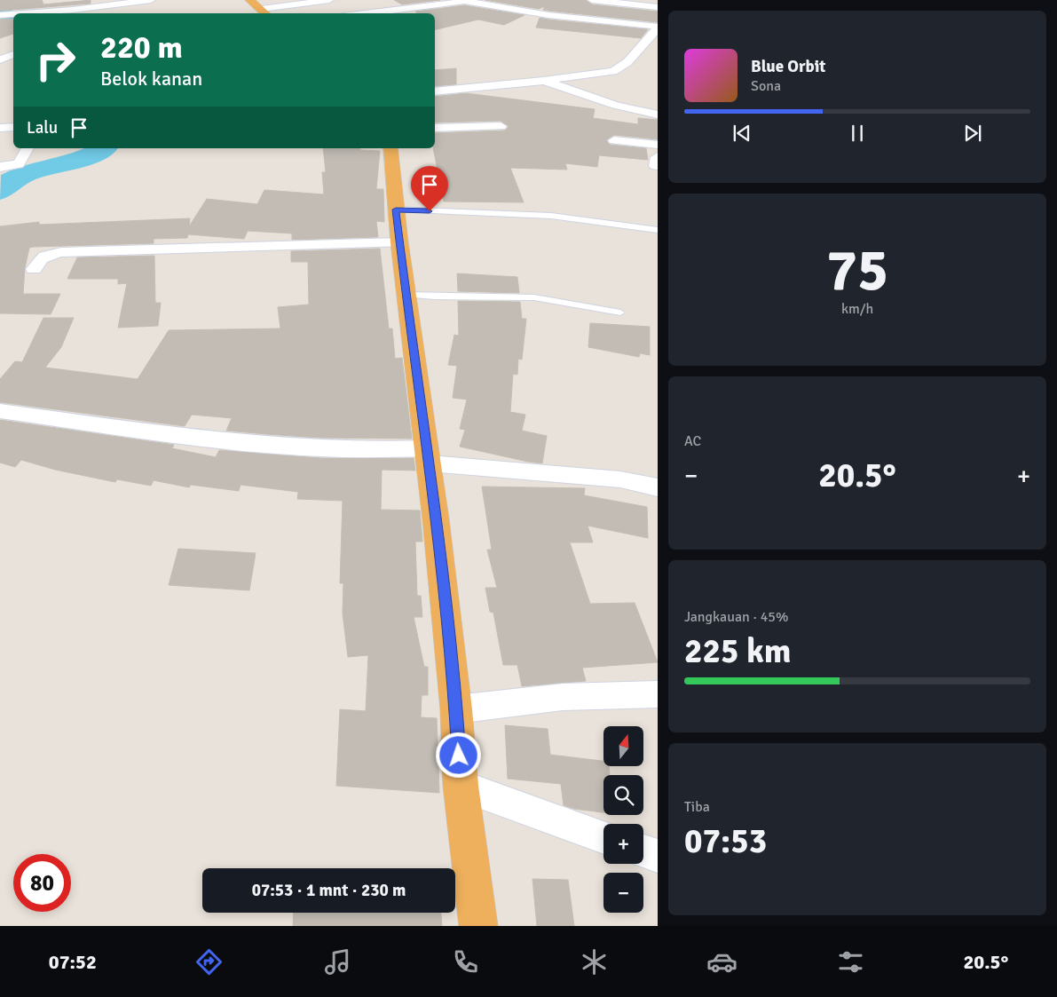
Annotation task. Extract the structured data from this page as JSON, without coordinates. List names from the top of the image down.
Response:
{
  "north": "top",
  "page": {
    "turn": ["220 m", "Belok kanan"],
    "song": ["Blue Orbit", "Sona"],
    "then": "Lalu",
    "tile": [
      ["75", "km/h"],
      "AC",
      ["Jangkauan · 45%", "225 km"],
      ["Tiba", "07:53"]
    ],
    "heat": ["−", "20.5°", "+"],
    "map_buttons": ["+", "−"],
    "limit": "80",
    "trip": "07:53 · 1 mnt · 230 m",
    "tabs": ["07:52", "20.5°"]
  }
}
